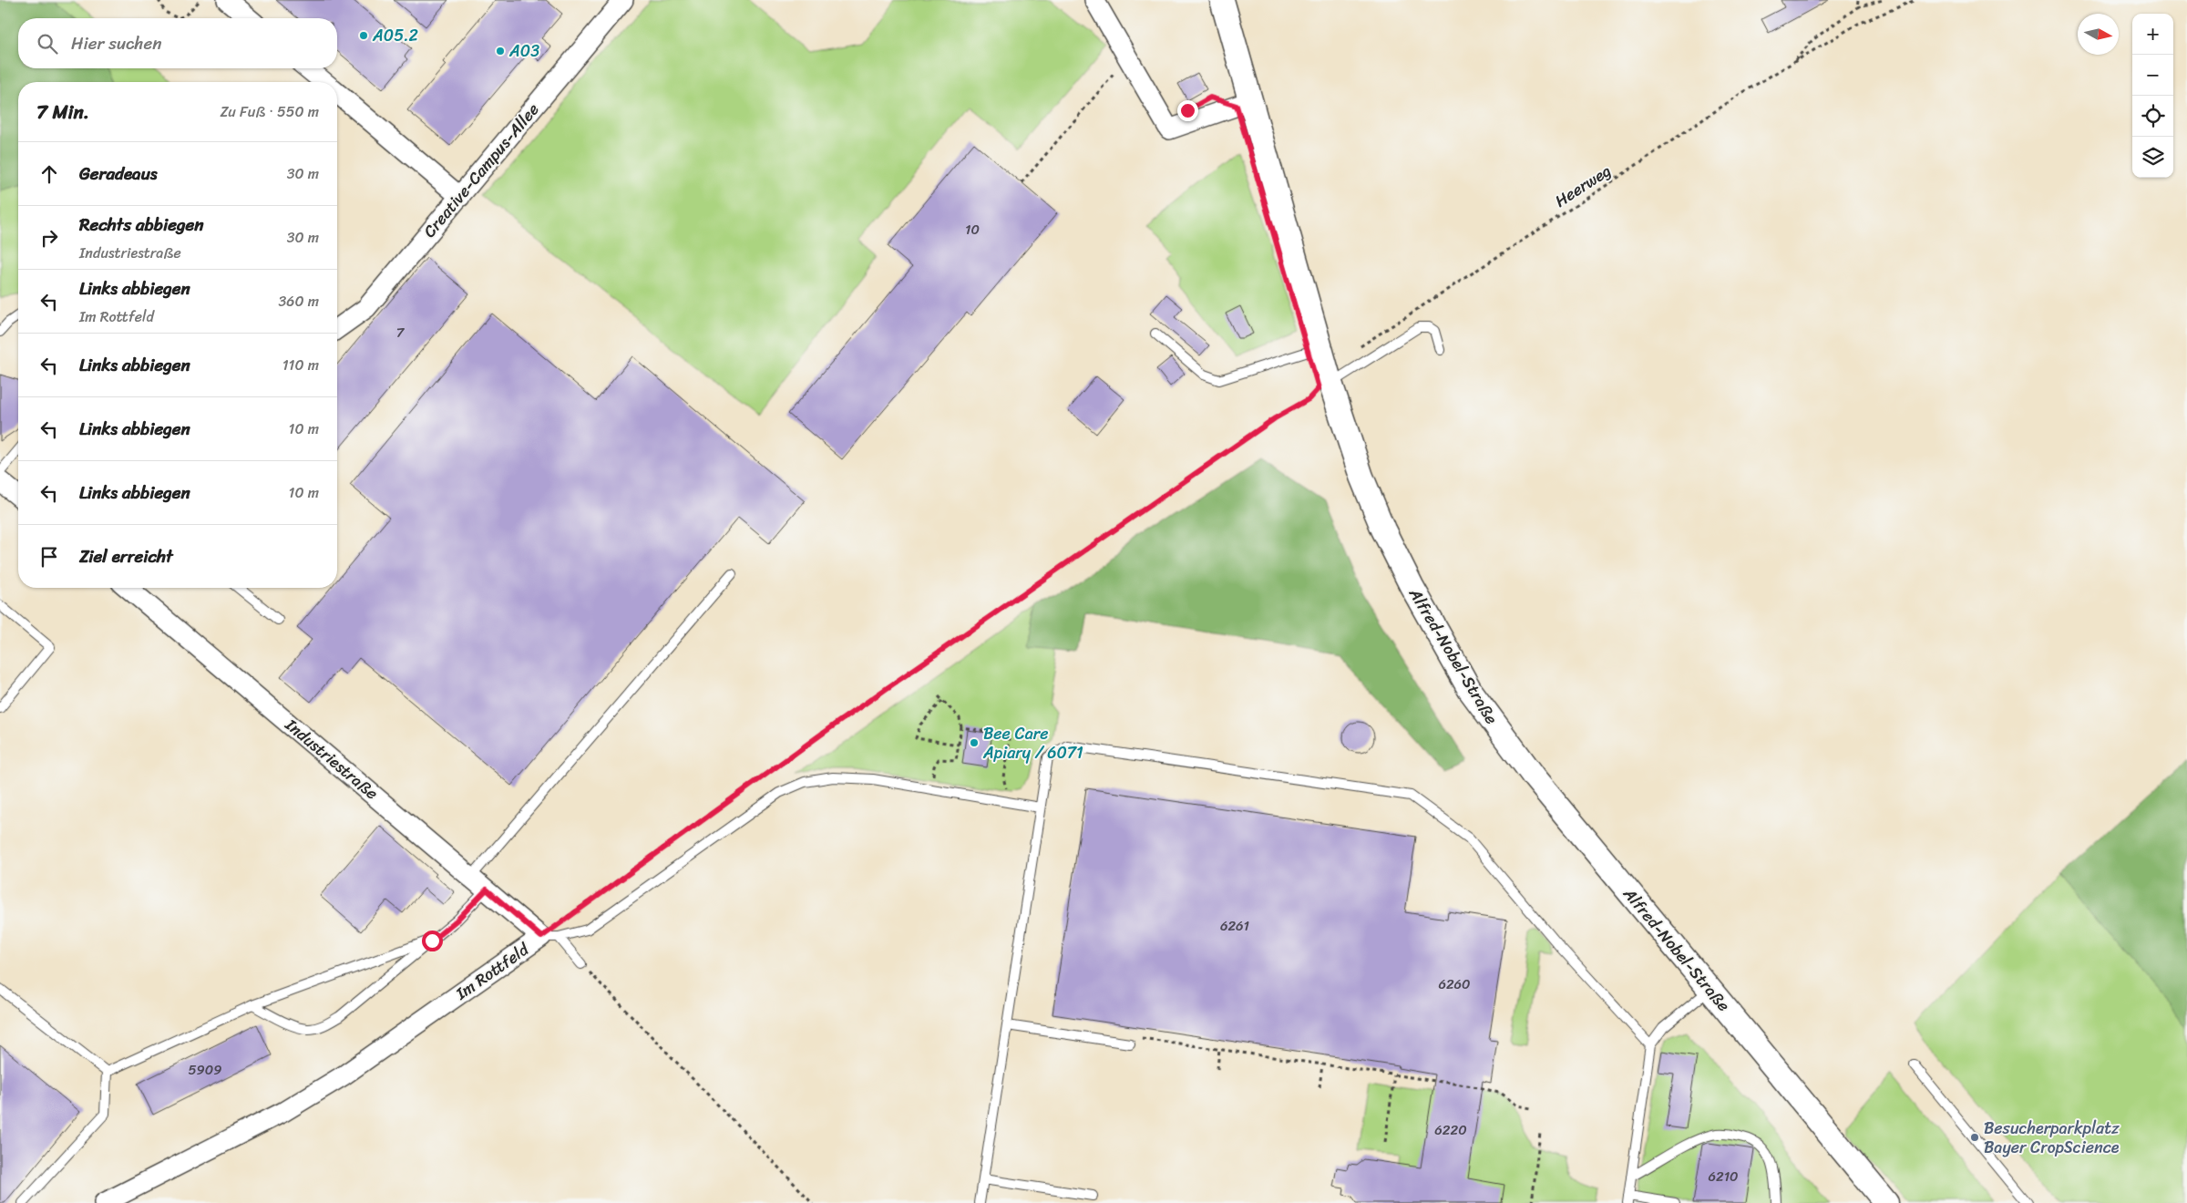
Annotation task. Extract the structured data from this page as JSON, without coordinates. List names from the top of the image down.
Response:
{
  "streets": {
    "street": [
      "Creative-Campus-Allee",
      "Alfred-Nobel-Straße",
      "Industriestraße",
      "Im Rottfeld"
    ],
    "path": ["Heerweg"]
  },
  "crossings": [
    ["Alfred-Nobel-Straße", "Im Rottfeld"],
    ["Industriestraße", "Im Rottfeld"]
  ],
  "places": [
    "A05.2",
    "A03",
    "Bee Care Apiary / 6071",
    "Besucherparkplatz Bayer CropScience"
  ],
  "house_numbers": [
    "10",
    "7",
    "6261",
    "6260",
    "5909",
    "6220",
    "6210"
  ],
  "north": "right",
  "page": {
    "map_buttons": ["+", "−"],
    "search": "Hier suchen",
    "heading": ["7 Min.", "Zu Fuß · 550 m"],
    "list": [
      ["Geradeaus", "30 m"],
      ["Rechts abbiegen", "Industriestraße", "30 m"],
      ["Links abbiegen", "Im Rottfeld", "360 m"],
      ["Links abbiegen", "110 m"],
      ["Links abbiegen", "10 m"],
      ["Links abbiegen", "10 m"],
      "Ziel erreicht"
    ]
  }
}
